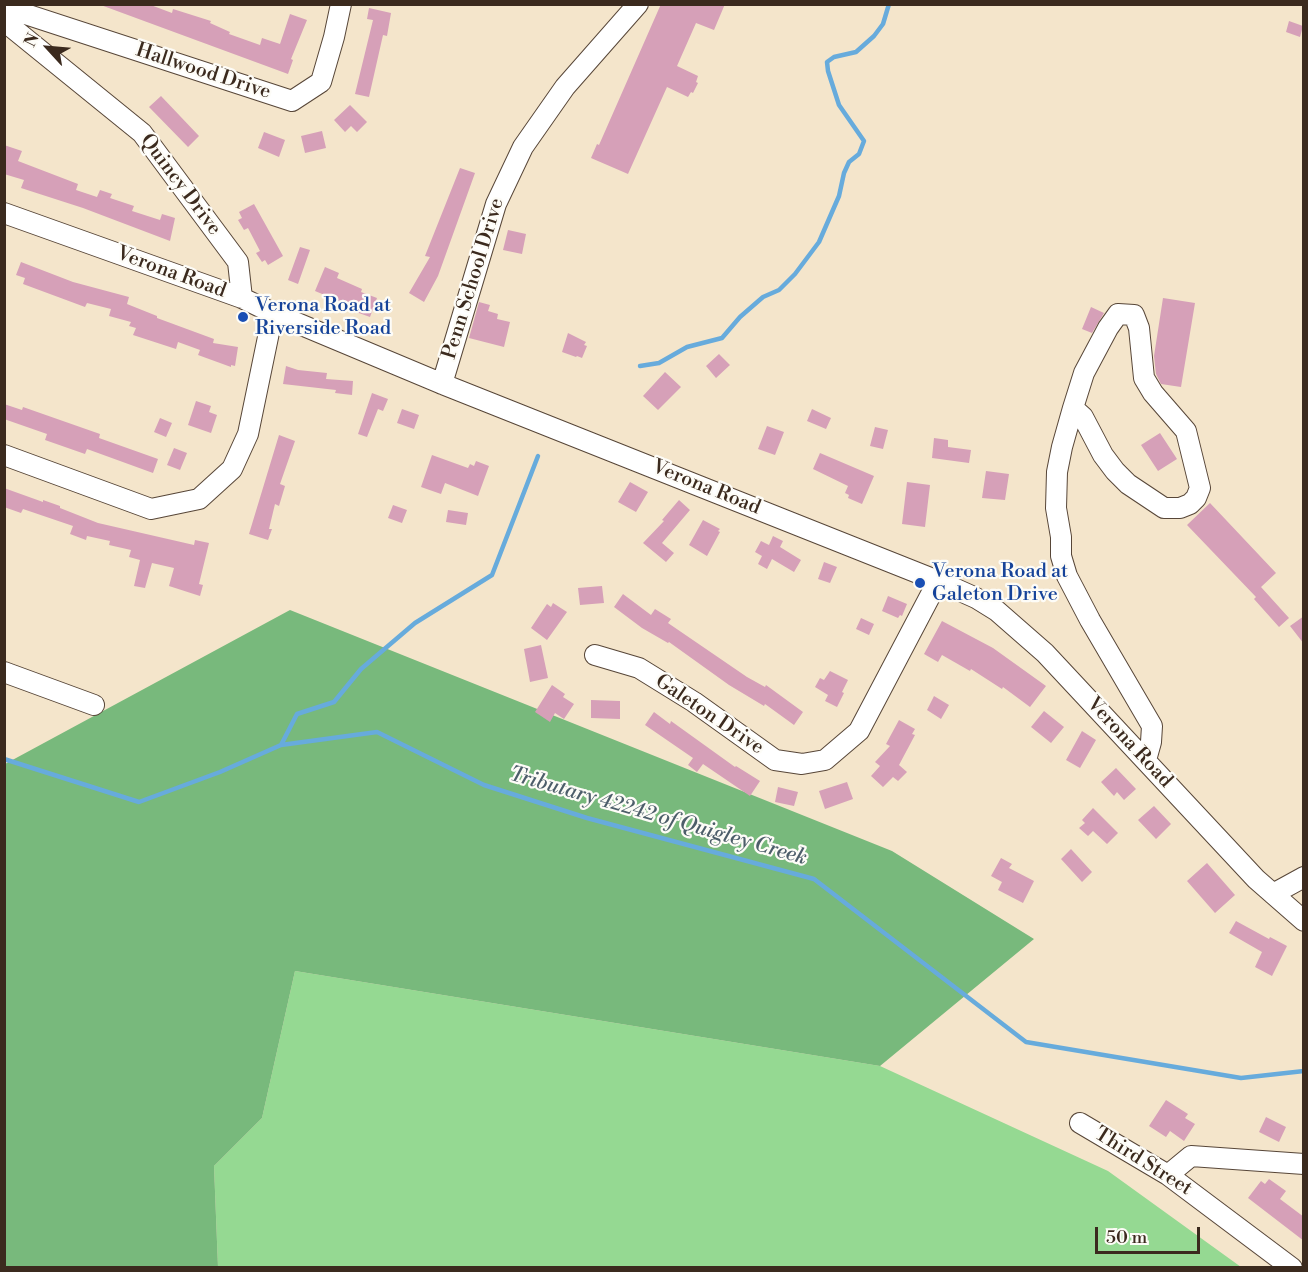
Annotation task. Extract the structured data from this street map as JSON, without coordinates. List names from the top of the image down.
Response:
{
  "streets": {
    "street": [
      "Hallwood Drive",
      "Quincy Drive",
      "Verona Road",
      "Penn School Drive",
      "Galeton Drive",
      "Third Street"
    ]
  },
  "crossings": [
    ["Quincy Drive", "Verona Road"],
    ["Verona Road", "Penn School Drive"],
    ["Verona Road", "Galeton Drive"]
  ],
  "water": ["Tributary 42242 of Quigley Creek"],
  "places": ["Verona Road at Riverside Road", "Verona Road at Galeton Drive"],
  "scale_bar": "50 m",
  "north": "top left"
}
